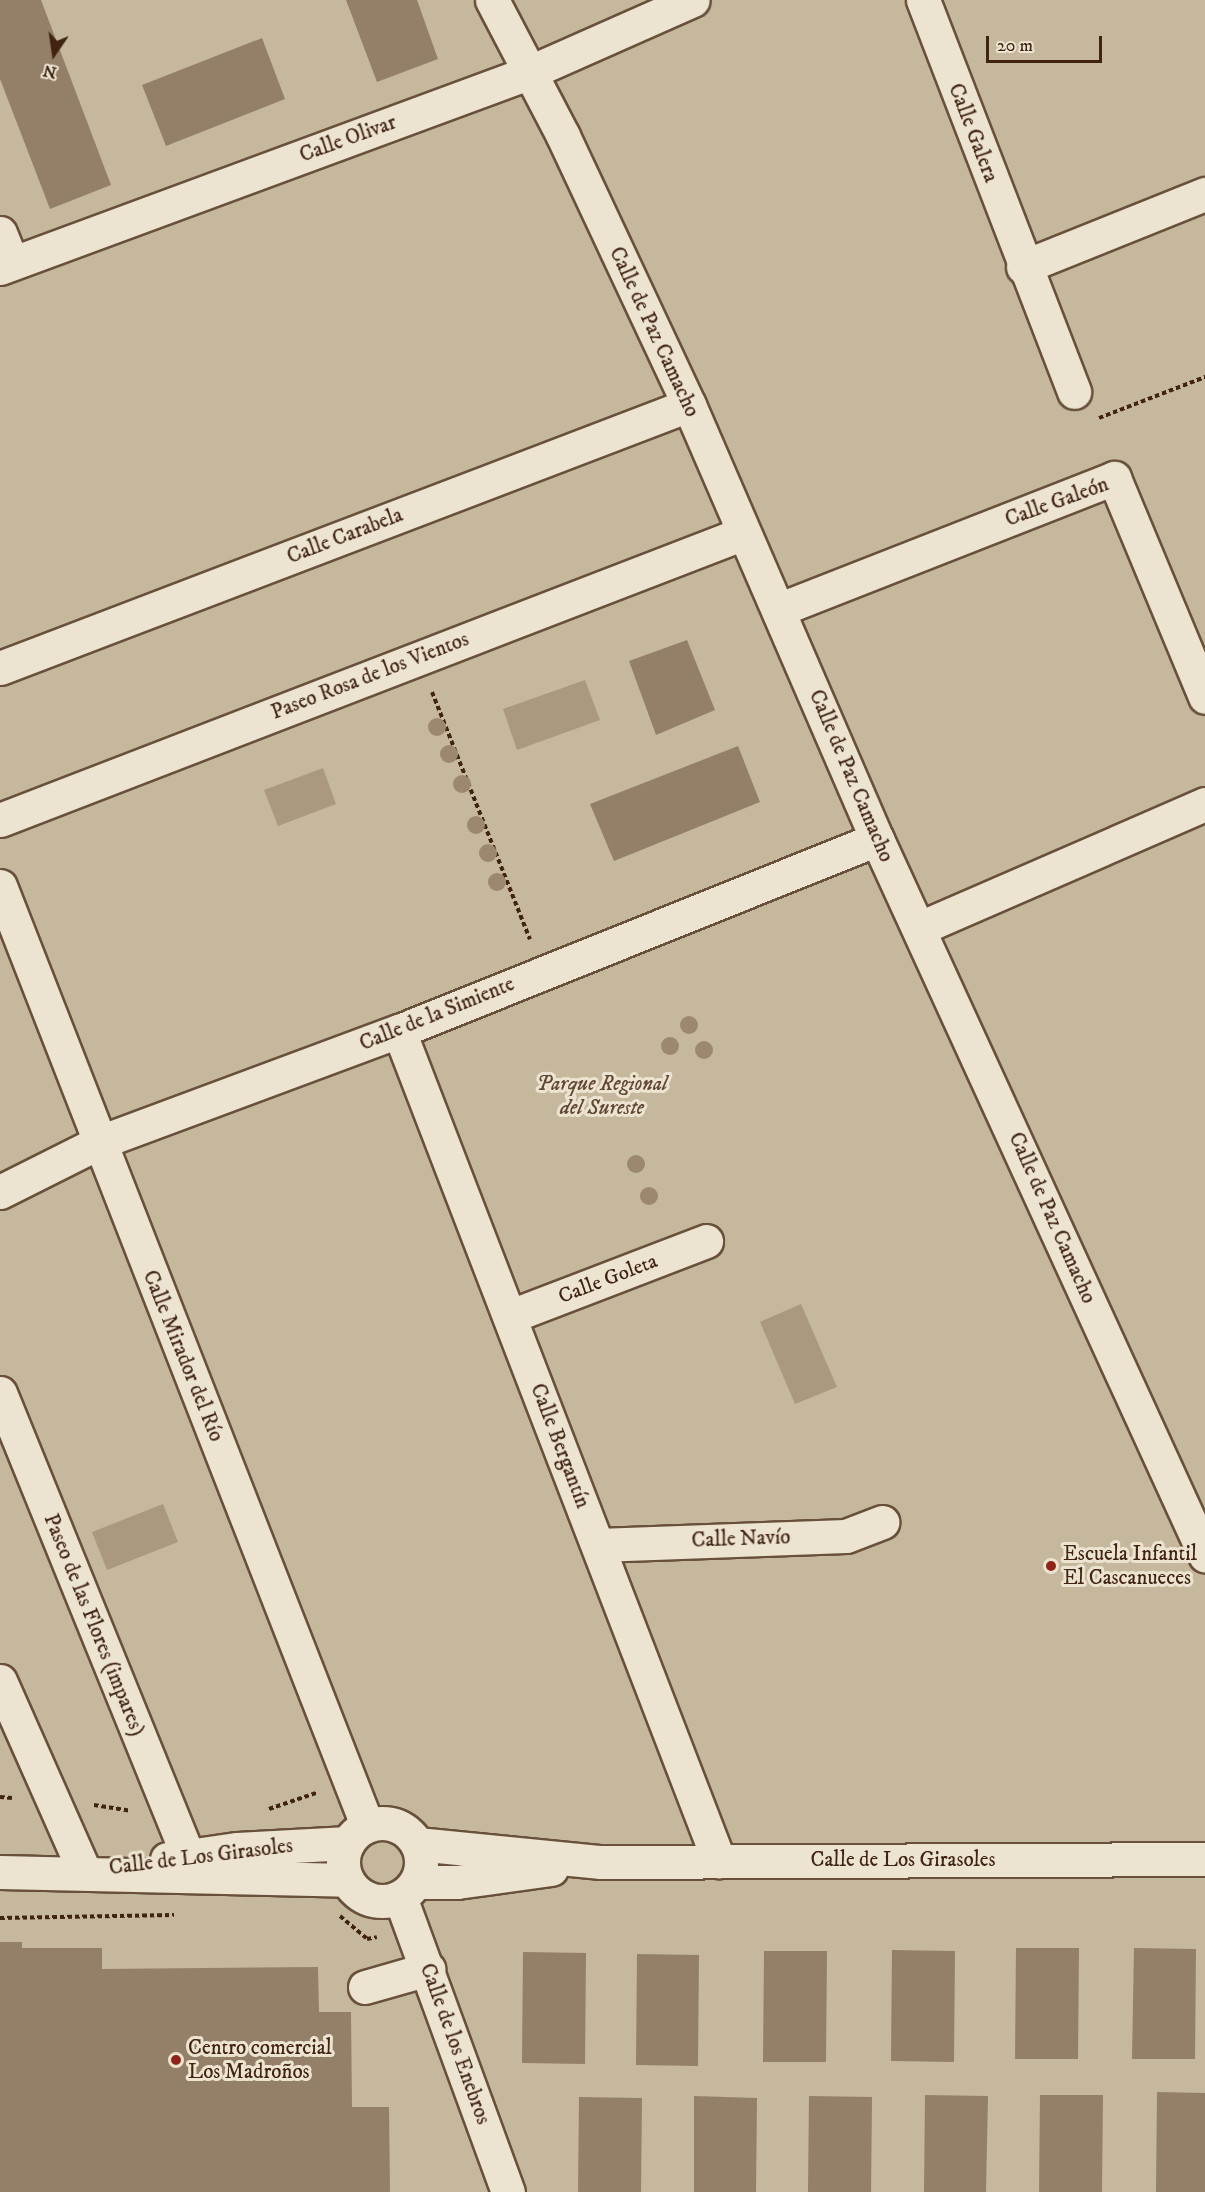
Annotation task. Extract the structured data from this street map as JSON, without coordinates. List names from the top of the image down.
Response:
{
  "streets": {
    "street": [
      "Calle Galera",
      "Calle Olivar",
      "Calle de Paz Camacho",
      "Calle Galeón",
      "Calle Carabela",
      "Paseo Rosa de los Vientos",
      "Calle de la Simiente",
      "Calle Goleta",
      "Calle Mirador del Río",
      "Calle Bergantín",
      "Calle Navío",
      "Paseo de las Flores (impares)",
      "Calle de Los Girasoles",
      "Calle de los Enebros"
    ]
  },
  "crossings": [
    ["Calle Olivar", "Calle de Paz Camacho"],
    ["Calle de Paz Camacho", "Calle Galeón"],
    ["Calle de Paz Camacho", "Calle Carabela"],
    ["Calle de Paz Camacho", "Paseo Rosa de los Vientos"],
    ["Calle de Paz Camacho", "Calle de la Simiente"],
    ["Calle de la Simiente", "Calle Mirador del Río"],
    ["Calle de la Simiente", "Calle Bergantín"],
    ["Calle Goleta", "Calle Bergantín"],
    ["Calle Mirador del Río", "Calle de Los Girasoles"],
    ["Calle Mirador del Río", "Calle de los Enebros"],
    ["Calle Bergantín", "Calle Navío"],
    ["Calle Bergantín", "Calle de Los Girasoles"],
    ["Paseo de las Flores (impares)", "Calle de Los Girasoles"],
    ["Calle de Los Girasoles", "Calle de los Enebros"]
  ],
  "parks": ["Parque Regional del Sureste"],
  "places": ["Escuela Infantil El Cascanueces", "Centro comercial Los Madroños"],
  "scale_bar": "20 m",
  "north": "bottom"
}
